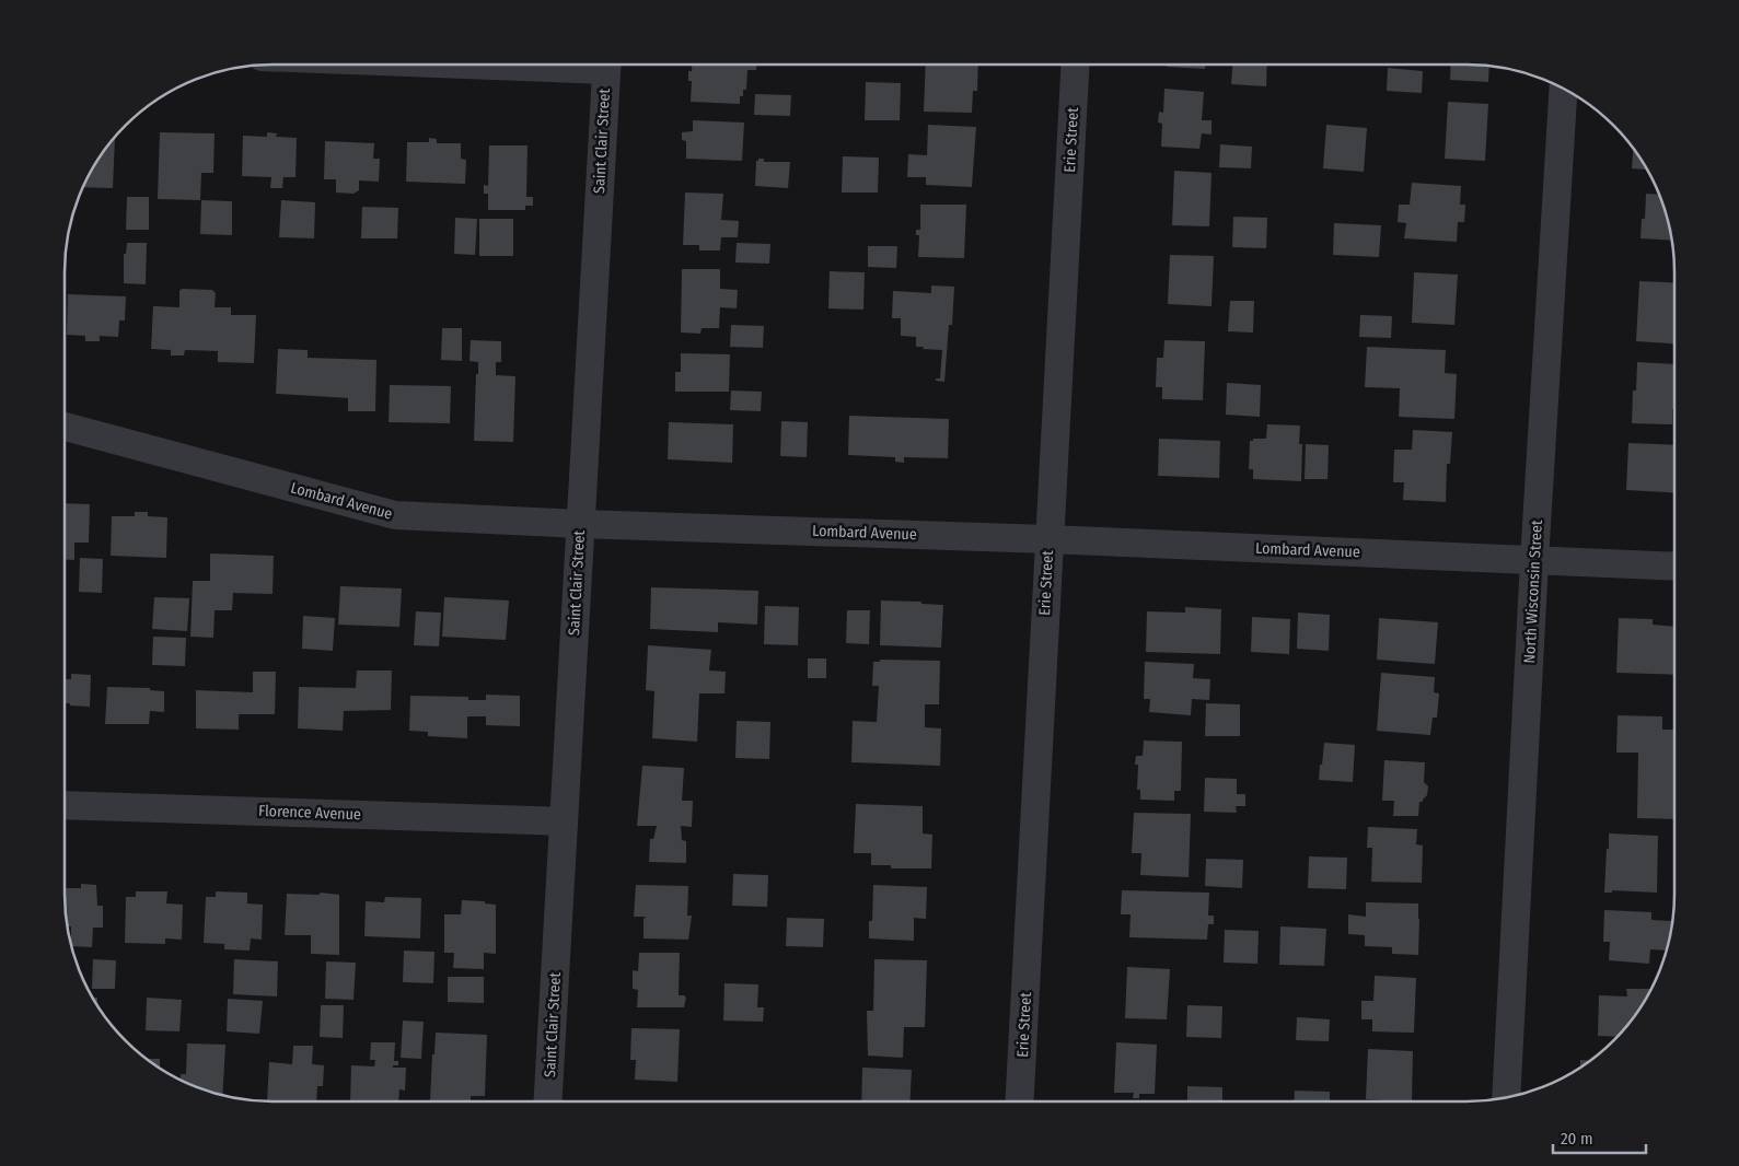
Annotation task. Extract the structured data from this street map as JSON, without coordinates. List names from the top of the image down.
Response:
{
  "streets": {
    "street": [
      "Erie Street",
      "Saint Clair Street",
      "Lombard Avenue",
      "North Wisconsin Street",
      "Florence Avenue"
    ]
  },
  "crossings": [
    ["Erie Street", "Lombard Avenue"],
    ["Saint Clair Street", "Lombard Avenue"],
    ["Saint Clair Street", "Florence Avenue"],
    ["Lombard Avenue", "North Wisconsin Street"]
  ],
  "scale_bar": "20 m"
}
